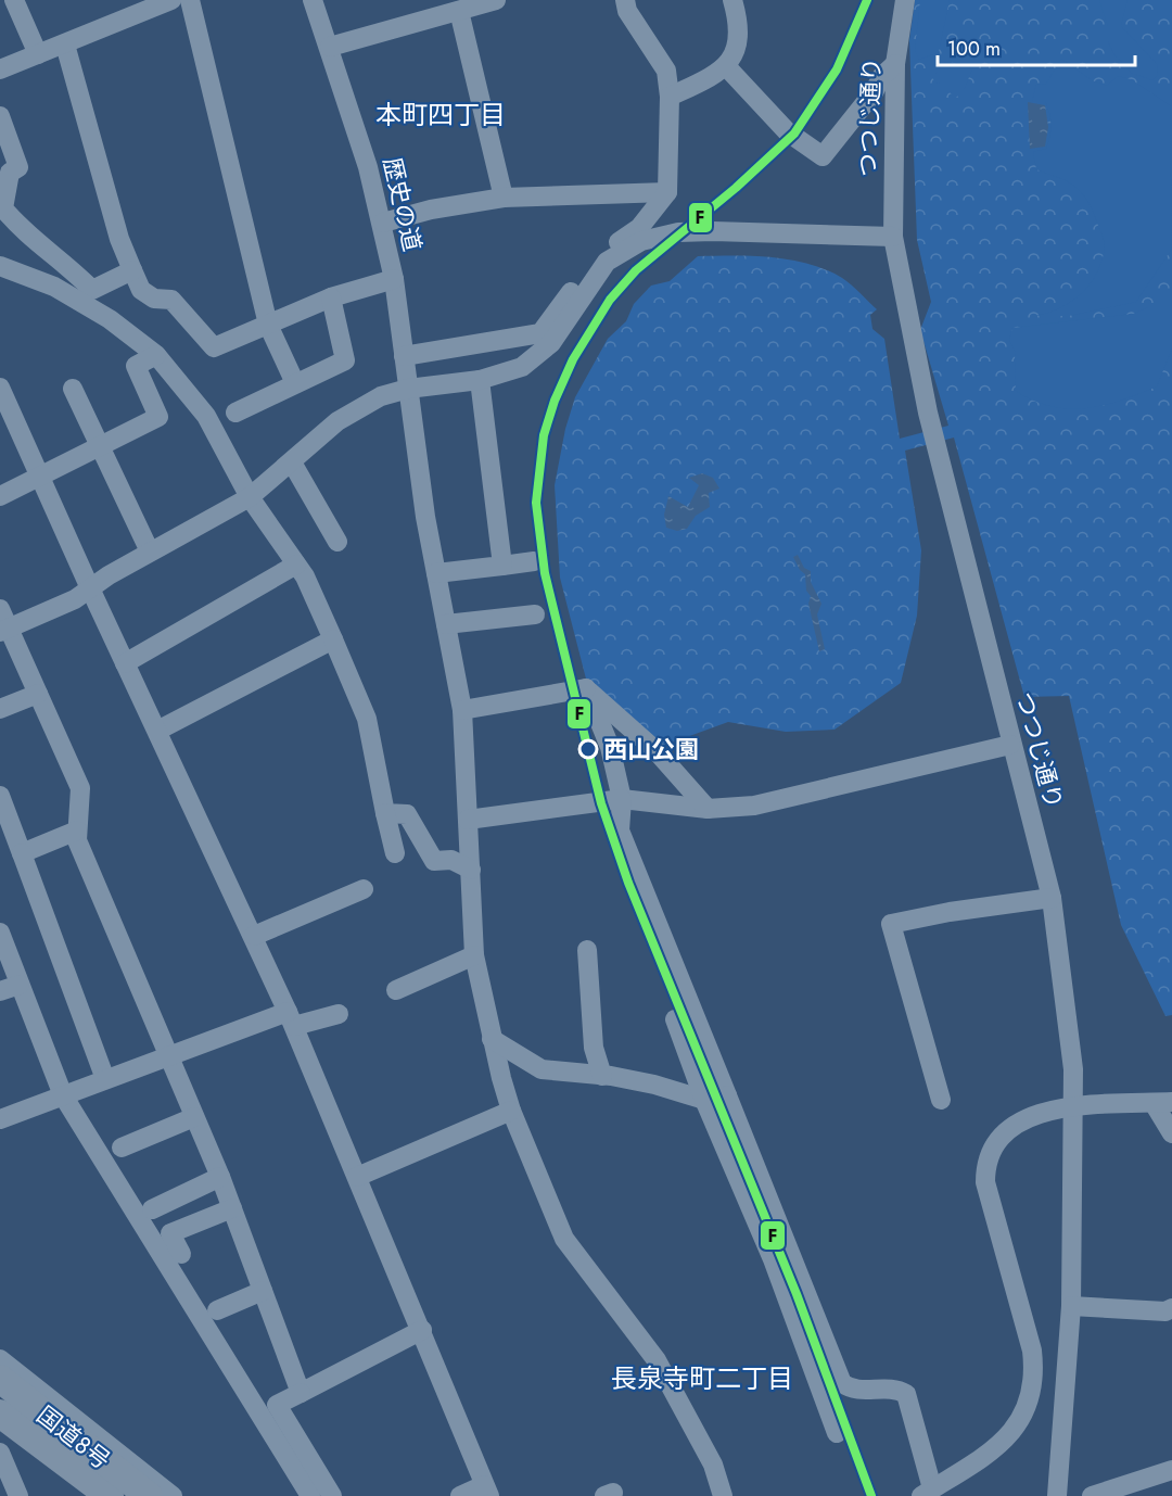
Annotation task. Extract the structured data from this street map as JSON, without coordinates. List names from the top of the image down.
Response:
{
  "streets": {
    "highway": ["国道8号"],
    "street": ["つつじ通り", "歴史の道"]
  },
  "districts": ["本町四丁目", "長泉寺町二丁目"],
  "places": ["西山公園"],
  "lines": ["transit line F"],
  "scale_bar": "100 m"
}
